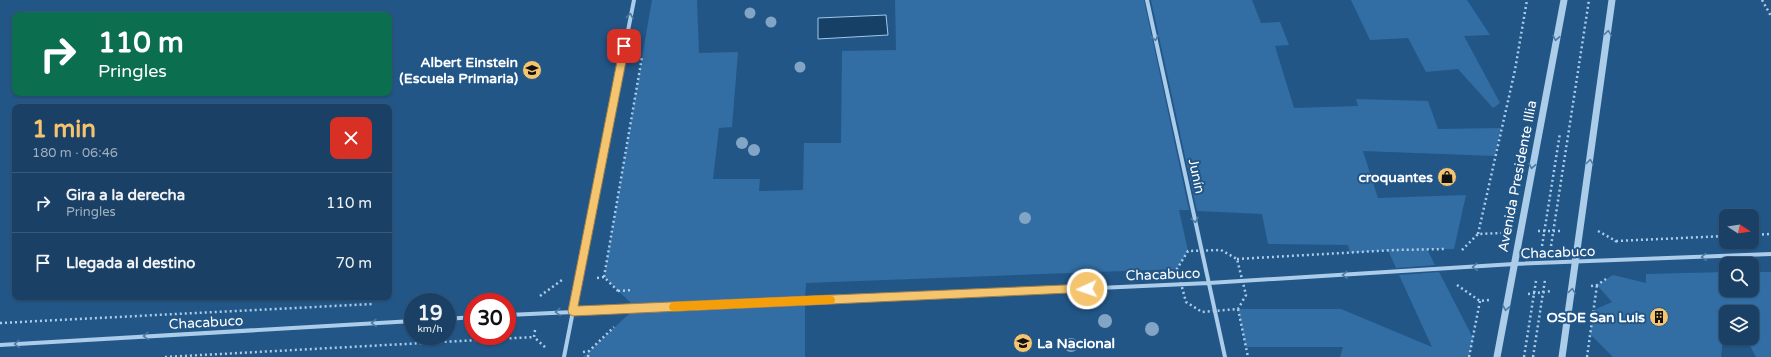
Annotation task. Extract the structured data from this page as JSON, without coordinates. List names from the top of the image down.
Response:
{
  "streets": {
    "street": ["Junín", "Avenida Presidente Illia", "Chacabuco"]
  },
  "crossings": [
    ["Junín", "Chacabuco"],
    ["Avenida Presidente Illia", "Chacabuco"]
  ],
  "one_way": ["Junín", "Chacabuco"],
  "places": {
    "school or university": ["Albert Einstein (Escuela Primaria)", "La Nacional"],
    "shop": ["croquantes"],
    "building": ["OSDE San Luis"]
  },
  "north": "right",
  "page": {
    "turn": ["110 m", "Pringles"],
    "heading": ["1 min", "180 m · 06:46"],
    "list": [
      {
        "name": "Gira a la derecha",
        "note": "Pringles",
        "value": "110 m"
      },
      {
        "name": "Llegada al destino",
        "value": "70 m"
      }
    ],
    "speed": "19 km/h",
    "limit": "30"
  }
}
